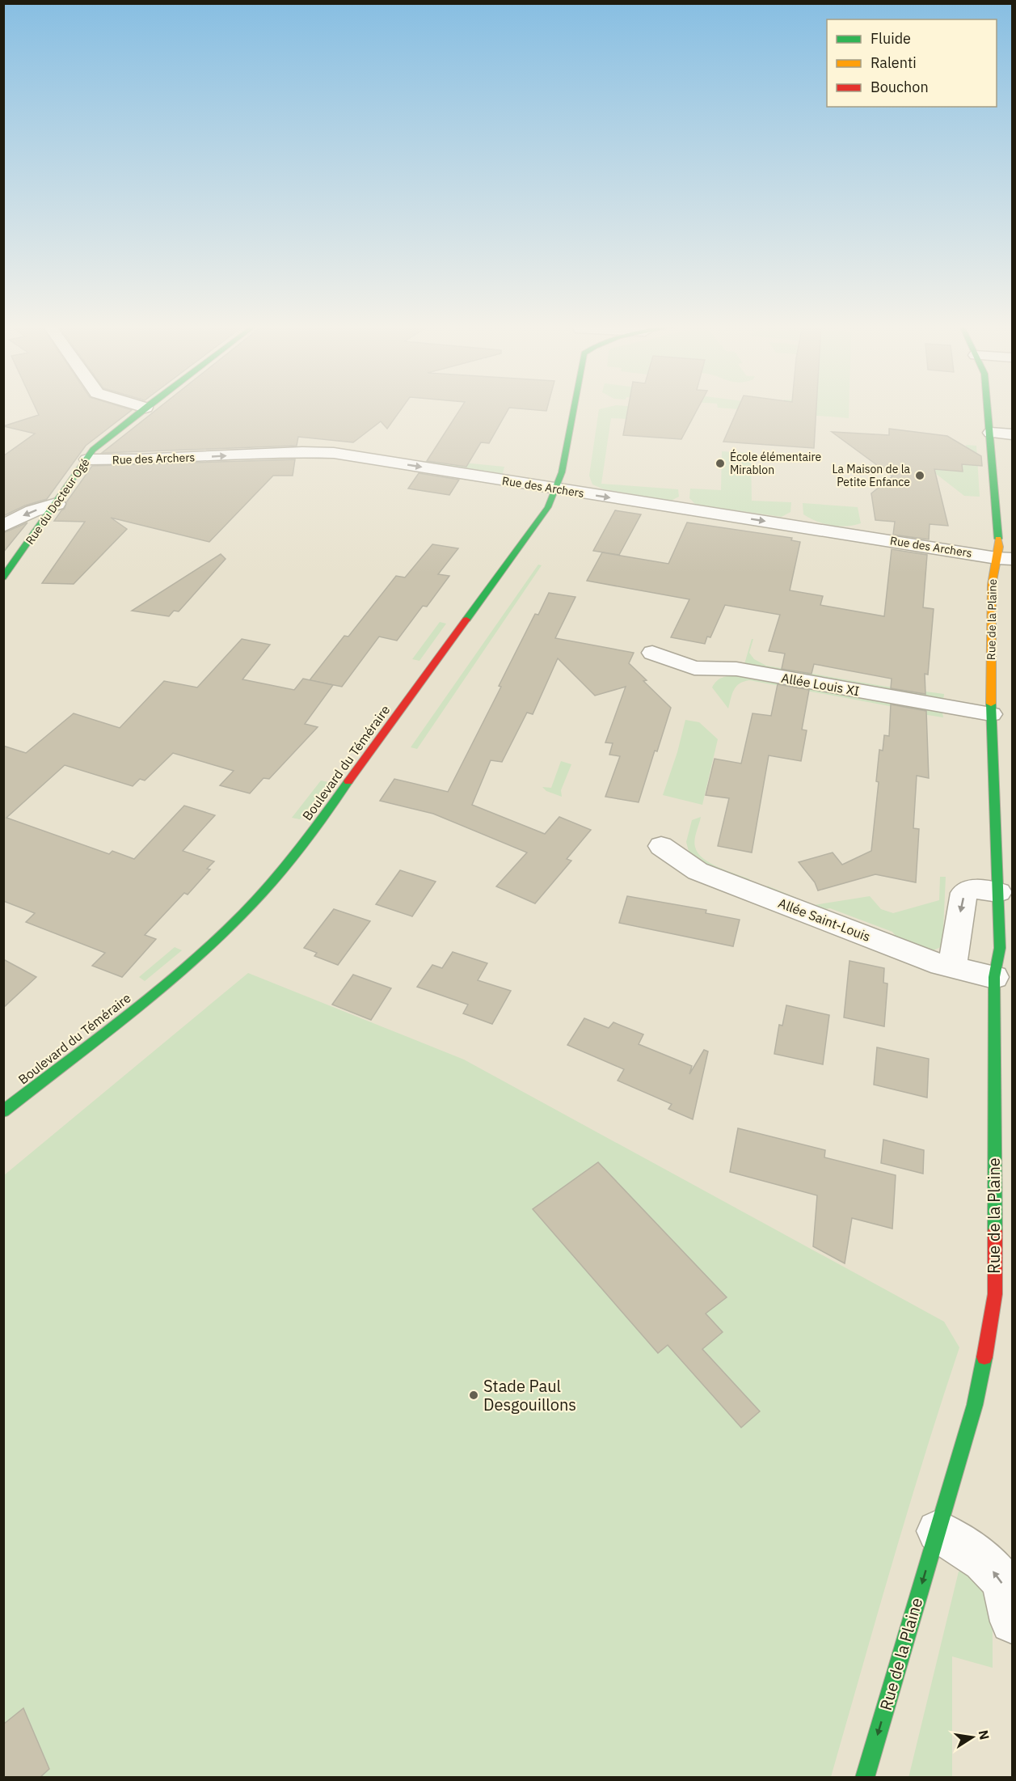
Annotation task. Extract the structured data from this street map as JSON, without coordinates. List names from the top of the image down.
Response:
{
  "streets": {
    "main road": ["Rue du Docteur Ogé", "Rue de la Plaine", "Boulevard du Téméraire"],
    "street": ["Rue des Archers", "Allée Louis XI", "Allée Saint-Louis"]
  },
  "crossings": [
    ["Rue des Archers", "Rue du Docteur Ogé"],
    ["Rue des Archers", "Rue de la Plaine"],
    ["Rue des Archers", "Boulevard du Téméraire"],
    ["Rue de la Plaine", "Allée Louis XI"],
    ["Rue de la Plaine", "Allée Saint-Louis"]
  ],
  "one_way": ["Rue des Archers"],
  "places": ["École élémentaire Mirablon", "La Maison de la Petite Enfance", "Stade Paul Desgouillons"],
  "legend": ["Fluide", "Ralenti", "Bouchon"],
  "north": "right"
}
